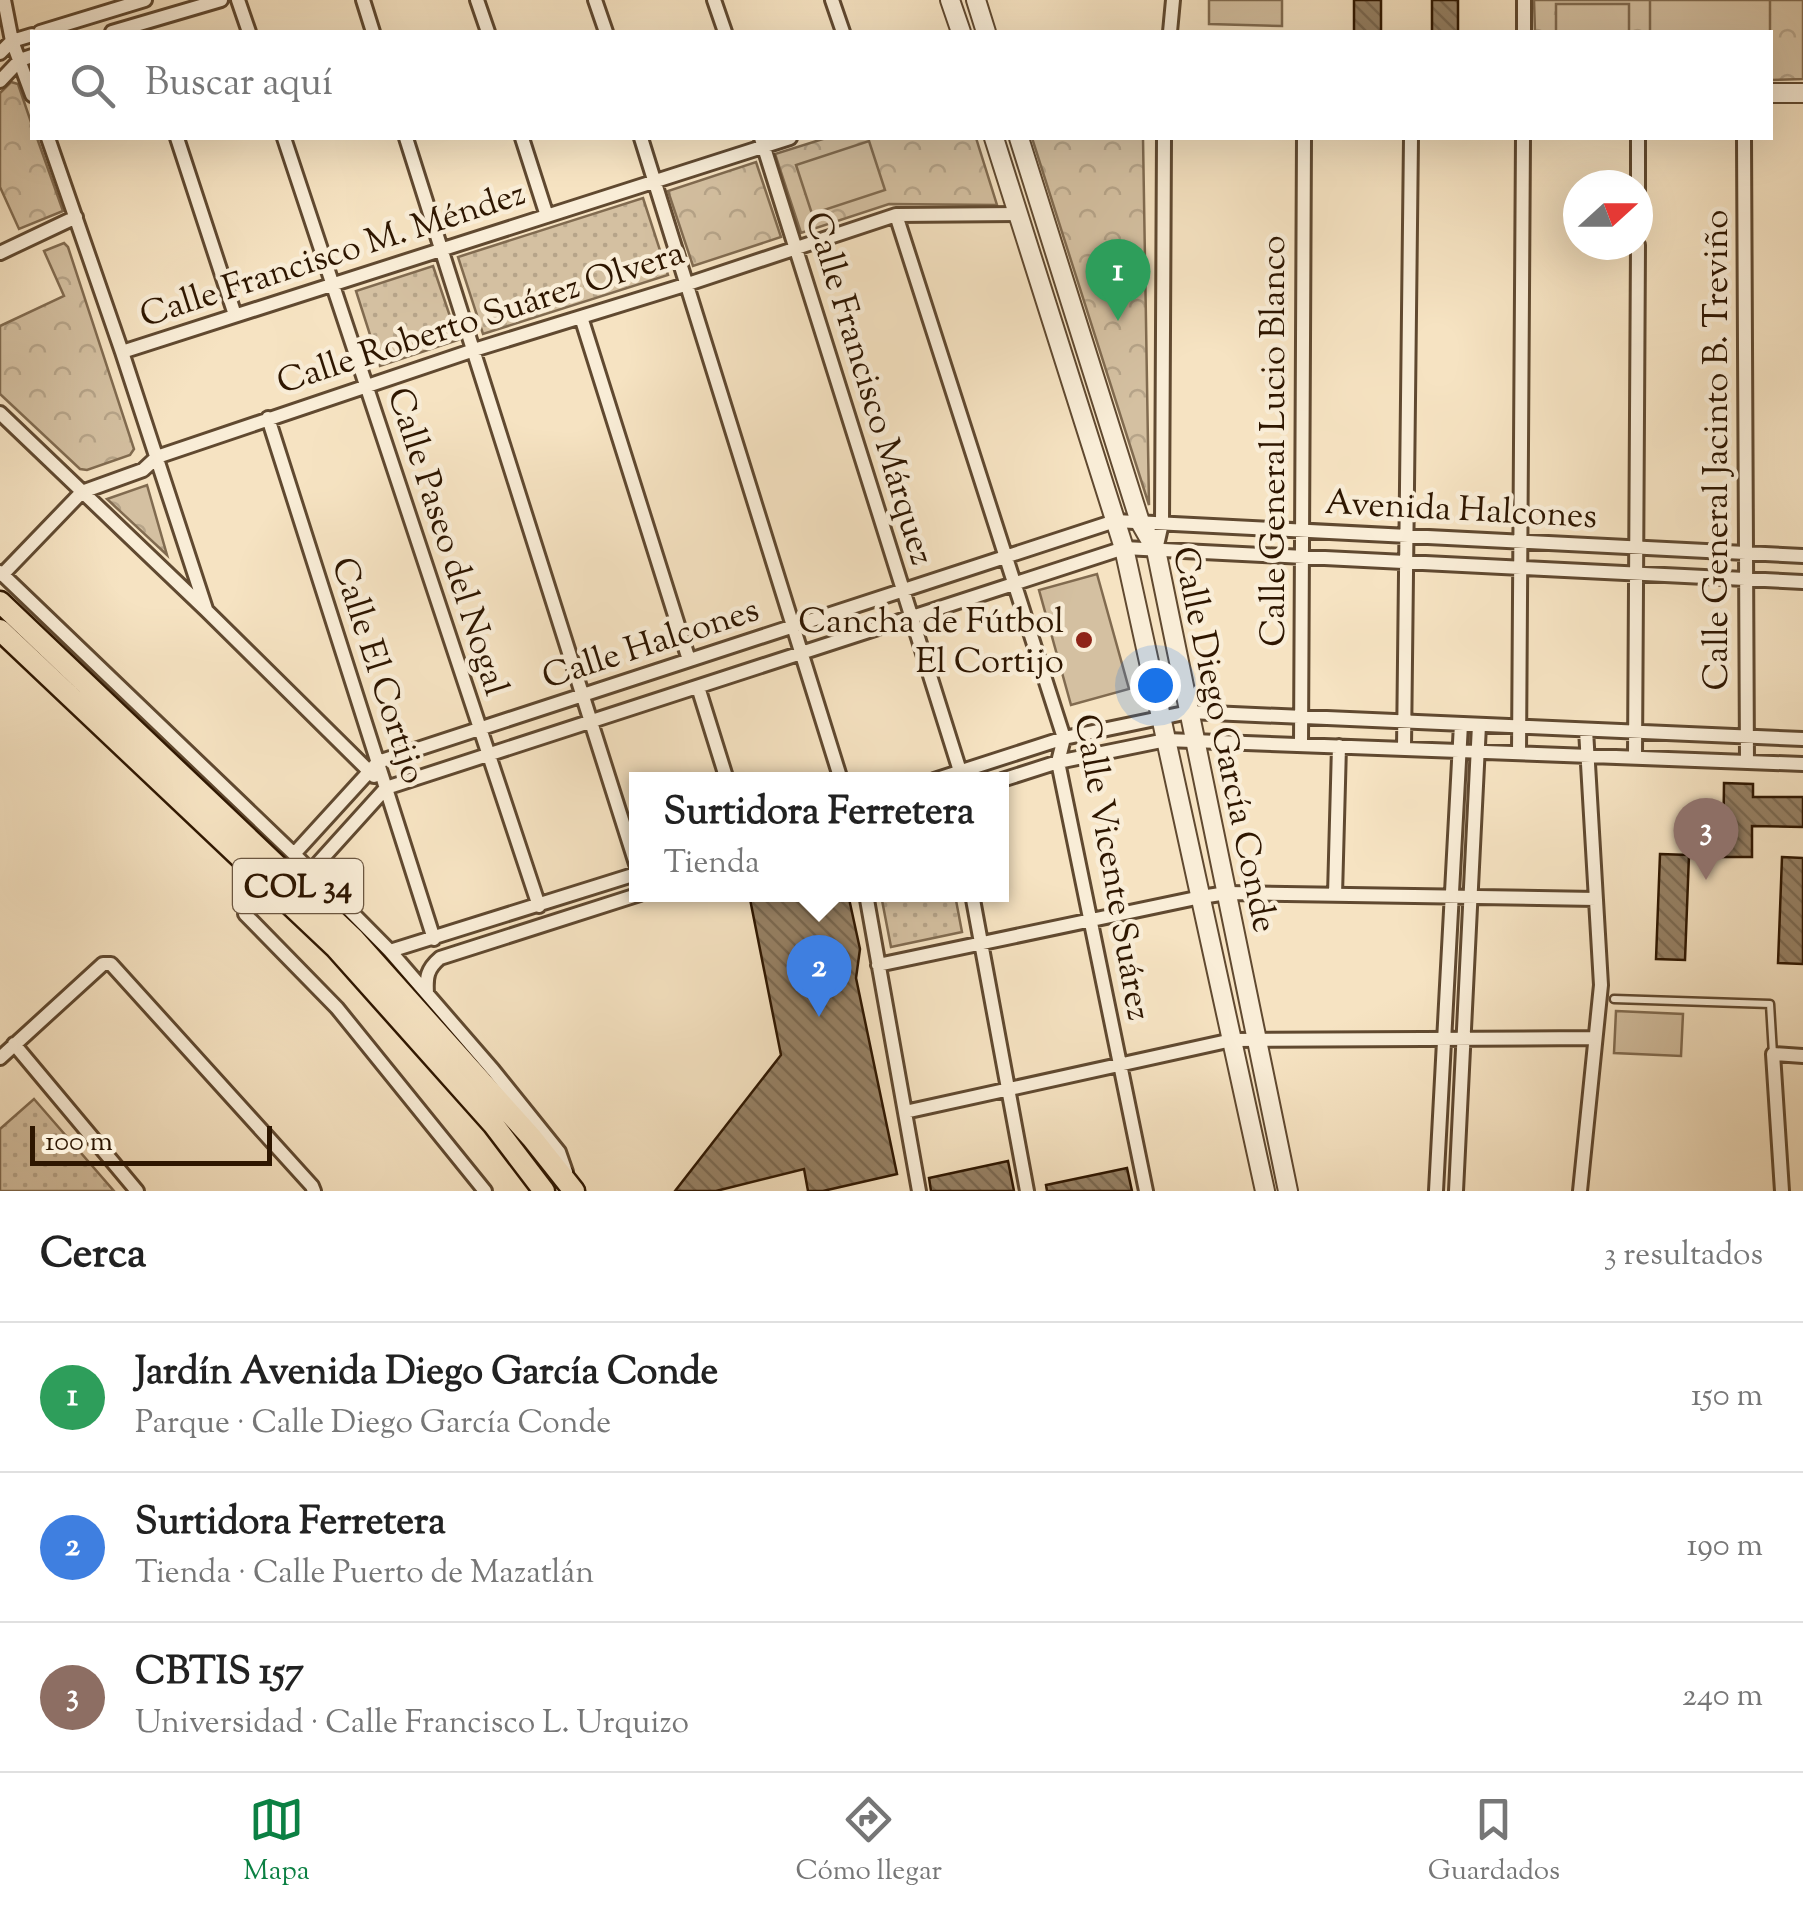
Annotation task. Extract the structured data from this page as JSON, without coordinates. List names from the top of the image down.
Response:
{
  "streets": {
    "main road": ["COL 34"],
    "street": [
      "Calle Francisco M. Méndez",
      "Calle Roberto Suárez Olvera",
      "Calle Francisco Márquez",
      "Calle General Lucio Blanco",
      "Calle General Jacinto B. Treviño",
      "Avenida Halcones",
      "Calle Paseo del Nogal",
      "Calle Halcones",
      "Calle El Cortijo",
      "Calle Diego García Conde",
      "Calle Vicente Suárez"
    ]
  },
  "crossings": [
    ["Calle Francisco M. Méndez", "Calle Francisco Márquez"],
    ["Calle Francisco M. Méndez", "Calle Paseo del Nogal"],
    ["Calle Roberto Suárez Olvera", "Calle Francisco Márquez"],
    ["Calle Roberto Suárez Olvera", "Calle Paseo del Nogal"],
    ["Calle Roberto Suárez Olvera", "Calle El Cortijo"],
    ["Calle Roberto Suárez Olvera", "Calle Diego García Conde"],
    ["Calle Roberto Suárez Olvera", "Calle Vicente Suárez"],
    ["Calle Francisco Márquez", "Calle Halcones"],
    ["Calle General Lucio Blanco", "Avenida Halcones"],
    ["Calle General Jacinto B. Treviño", "Avenida Halcones"],
    ["Avenida Halcones", "Calle Halcones"],
    ["Avenida Halcones", "Calle Diego García Conde"],
    ["Calle Paseo del Nogal", "Calle Halcones"],
    ["Calle Halcones", "Calle El Cortijo"],
    ["Calle Halcones", "Calle Diego García Conde"],
    ["Calle Halcones", "Calle Vicente Suárez"]
  ],
  "places": ["Cancha de Fútbol El Cortijo"],
  "scale_bar": "100 m",
  "north": "right",
  "page": {
    "search": "Buscar aquí",
    "pins": ["1", "3", "2"],
    "popup": ["Surtidora Ferretera", "Tienda"],
    "scale": "100 m",
    "heading": ["Cerca", "3 resultados"],
    "list": [
      {
        "mark": "1",
        "name": "Jardín Avenida Diego García Conde",
        "note": "Parque · Calle Diego García Conde",
        "value": "150 m"
      },
      {
        "mark": "2",
        "name": "Surtidora Ferretera",
        "note": "Tienda · Calle Puerto de Mazatlán",
        "value": "190 m"
      },
      {
        "mark": "3",
        "name": "CBTIS 157",
        "note": "Universidad · Calle Francisco L. Urquizo",
        "value": "240 m"
      }
    ],
    "nav": ["Mapa", "Cómo llegar", "Guardados"]
  }
}
